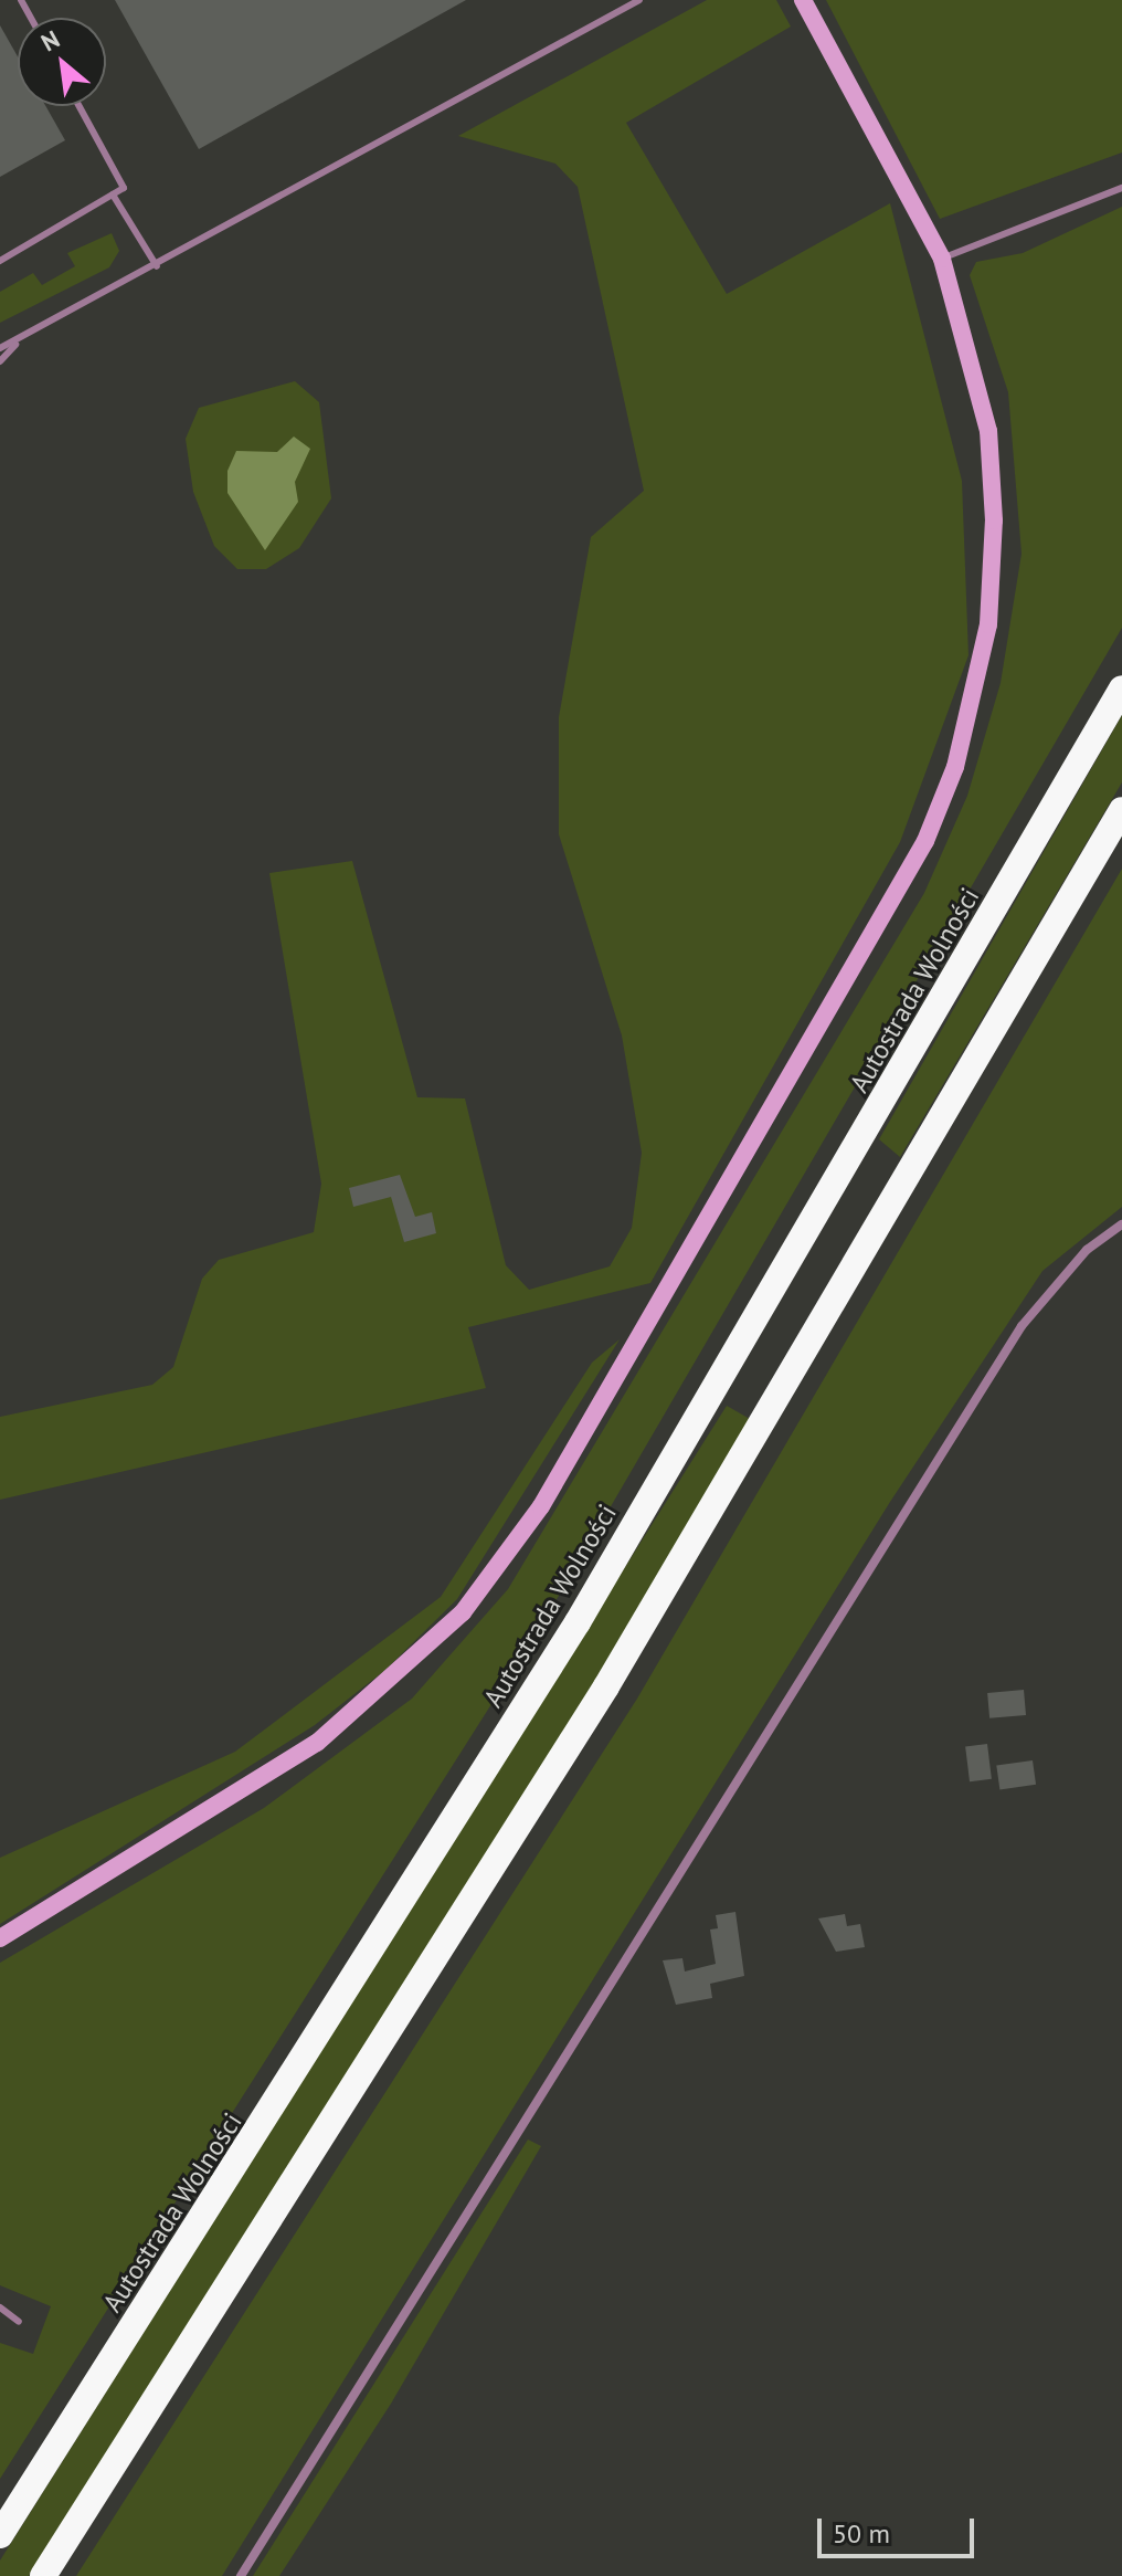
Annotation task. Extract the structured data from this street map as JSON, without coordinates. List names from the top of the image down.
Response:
{
  "streets": {
    "highway": ["Autostrada Wolności"]
  },
  "scale_bar": "50 m",
  "north": "top left"
}
